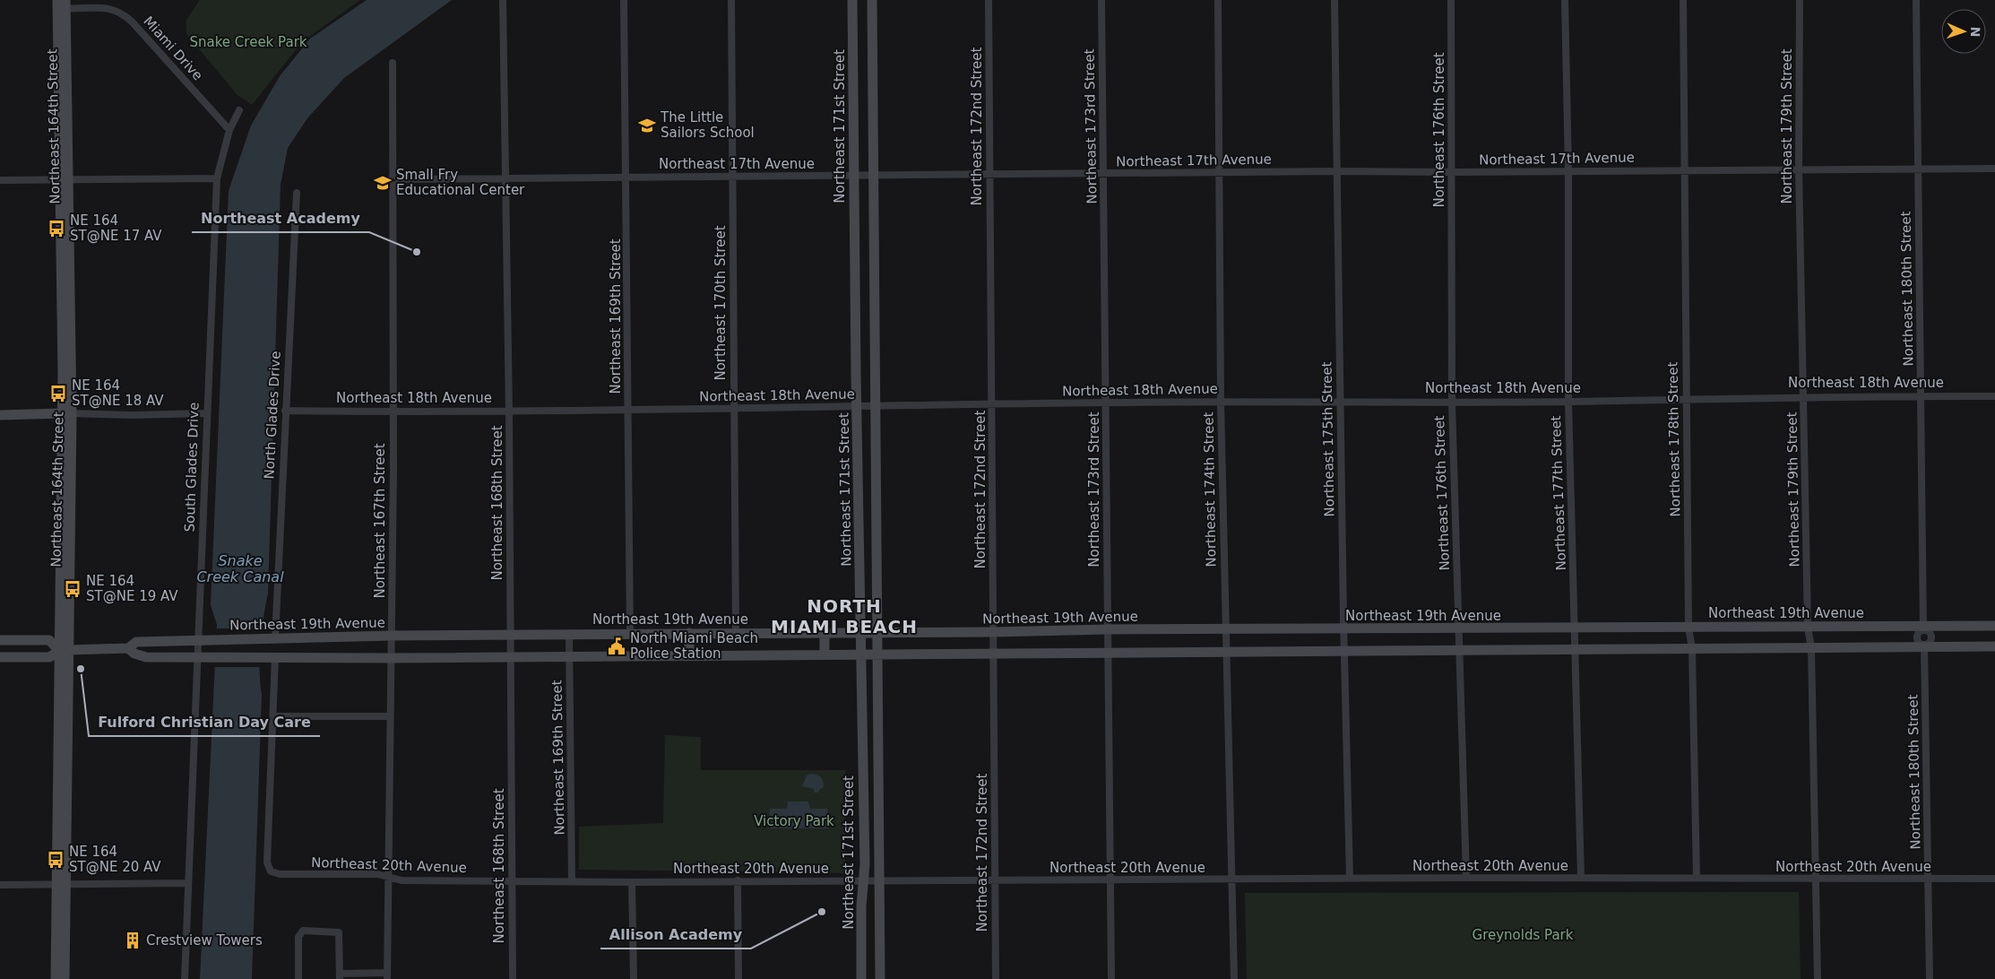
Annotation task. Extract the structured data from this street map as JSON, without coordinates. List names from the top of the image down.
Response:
{
  "streets": {
    "street": [
      "Miami Drive",
      "Northeast 164th Street",
      "Northeast 171st Street",
      "Northeast 172nd Street",
      "Northeast 173rd Street",
      "Northeast 179th Street",
      "Northeast 176th Street",
      "Northeast 17th Avenue",
      "Northeast 180th Street",
      "Northeast 170th Street",
      "Northeast 169th Street",
      "Northeast 18th Avenue",
      "North Glades Drive",
      "Northeast 175th Street",
      "Northeast 178th Street",
      "South Glades Drive",
      "Northeast 174th Street",
      "Northeast 177th Street",
      "Northeast 168th Street",
      "Northeast 167th Street",
      "Northeast 19th Avenue",
      "Northeast 20th Avenue"
    ]
  },
  "crossings": [
    ["Miami Drive", "Northeast 164th Street"],
    ["Miami Drive", "South Glades Drive"],
    ["Northeast 164th Street", "Northeast 19th Avenue"],
    ["Northeast 171st Street", "Northeast 17th Avenue"],
    ["Northeast 171st Street", "Northeast 18th Avenue"],
    ["Northeast 171st Street", "Northeast 19th Avenue"],
    ["Northeast 171st Street", "Northeast 20th Avenue"],
    ["Northeast 172nd Street", "Northeast 17th Avenue"],
    ["Northeast 172nd Street", "Northeast 18th Avenue"],
    ["Northeast 172nd Street", "Northeast 19th Avenue"],
    ["Northeast 172nd Street", "Northeast 20th Avenue"],
    ["Northeast 173rd Street", "Northeast 17th Avenue"],
    ["Northeast 173rd Street", "Northeast 18th Avenue"],
    ["Northeast 173rd Street", "Northeast 19th Avenue"],
    ["Northeast 173rd Street", "Northeast 20th Avenue"],
    ["Northeast 179th Street", "Northeast 17th Avenue"],
    ["Northeast 179th Street", "Northeast 18th Avenue"],
    ["Northeast 179th Street", "Northeast 19th Avenue"],
    ["Northeast 179th Street", "Northeast 20th Avenue"],
    ["Northeast 176th Street", "Northeast 17th Avenue"],
    ["Northeast 176th Street", "Northeast 18th Avenue"],
    ["Northeast 176th Street", "Northeast 19th Avenue"],
    ["Northeast 176th Street", "Northeast 20th Avenue"],
    ["Northeast 17th Avenue", "Northeast 180th Street"],
    ["Northeast 17th Avenue", "Northeast 170th Street"],
    ["Northeast 17th Avenue", "Northeast 169th Street"],
    ["Northeast 17th Avenue", "Northeast 175th Street"],
    ["Northeast 17th Avenue", "Northeast 178th Street"],
    ["Northeast 17th Avenue", "Northeast 174th Street"],
    ["Northeast 17th Avenue", "Northeast 177th Street"],
    ["Northeast 17th Avenue", "Northeast 168th Street"],
    ["Northeast 17th Avenue", "Northeast 167th Street"],
    ["Northeast 180th Street", "Northeast 18th Avenue"],
    ["Northeast 180th Street", "Northeast 19th Avenue"],
    ["Northeast 180th Street", "Northeast 20th Avenue"],
    ["Northeast 170th Street", "Northeast 18th Avenue"],
    ["Northeast 170th Street", "Northeast 19th Avenue"],
    ["Northeast 169th Street", "Northeast 18th Avenue"],
    ["Northeast 169th Street", "Northeast 19th Avenue"],
    ["Northeast 169th Street", "Northeast 20th Avenue"],
    ["Northeast 18th Avenue", "North Glades Drive"],
    ["Northeast 18th Avenue", "Northeast 175th Street"],
    ["Northeast 18th Avenue", "Northeast 178th Street"],
    ["Northeast 18th Avenue", "Northeast 174th Street"],
    ["Northeast 18th Avenue", "Northeast 177th Street"],
    ["Northeast 18th Avenue", "Northeast 168th Street"],
    ["Northeast 18th Avenue", "Northeast 167th Street"],
    ["North Glades Drive", "Northeast 19th Avenue"],
    ["Northeast 175th Street", "Northeast 19th Avenue"],
    ["Northeast 175th Street", "Northeast 20th Avenue"],
    ["Northeast 178th Street", "Northeast 19th Avenue"],
    ["Northeast 178th Street", "Northeast 20th Avenue"],
    ["South Glades Drive", "Northeast 19th Avenue"],
    ["Northeast 174th Street", "Northeast 19th Avenue"],
    ["Northeast 174th Street", "Northeast 20th Avenue"],
    ["Northeast 177th Street", "Northeast 19th Avenue"],
    ["Northeast 177th Street", "Northeast 20th Avenue"],
    ["Northeast 168th Street", "Northeast 19th Avenue"],
    ["Northeast 168th Street", "Northeast 20th Avenue"],
    ["Northeast 167th Street", "Northeast 19th Avenue"],
    ["Northeast 167th Street", "Northeast 20th Avenue"]
  ],
  "districts": ["NORTH MIAMI BEACH"],
  "water": ["Snake Creek Canal"],
  "parks": ["Snake Creek Park", "Victory Park", "Greynolds Park"],
  "places": {
    "school or university": ["The Little Sailors School", "Small Fry Educational Center"],
    "bus stop": [
      "NE 164 ST@NE 17 AV",
      "NE 164 ST@NE 18 AV",
      "NE 164 ST@NE 19 AV",
      "NE 164 ST@NE 20 AV"
    ],
    "other": ["Northeast Academy", "Fulford Christian Day Care", "Allison Academy"],
    "public building": ["North Miami Beach Police Station"],
    "building": ["Crestview Towers"]
  },
  "north": "right"
}
